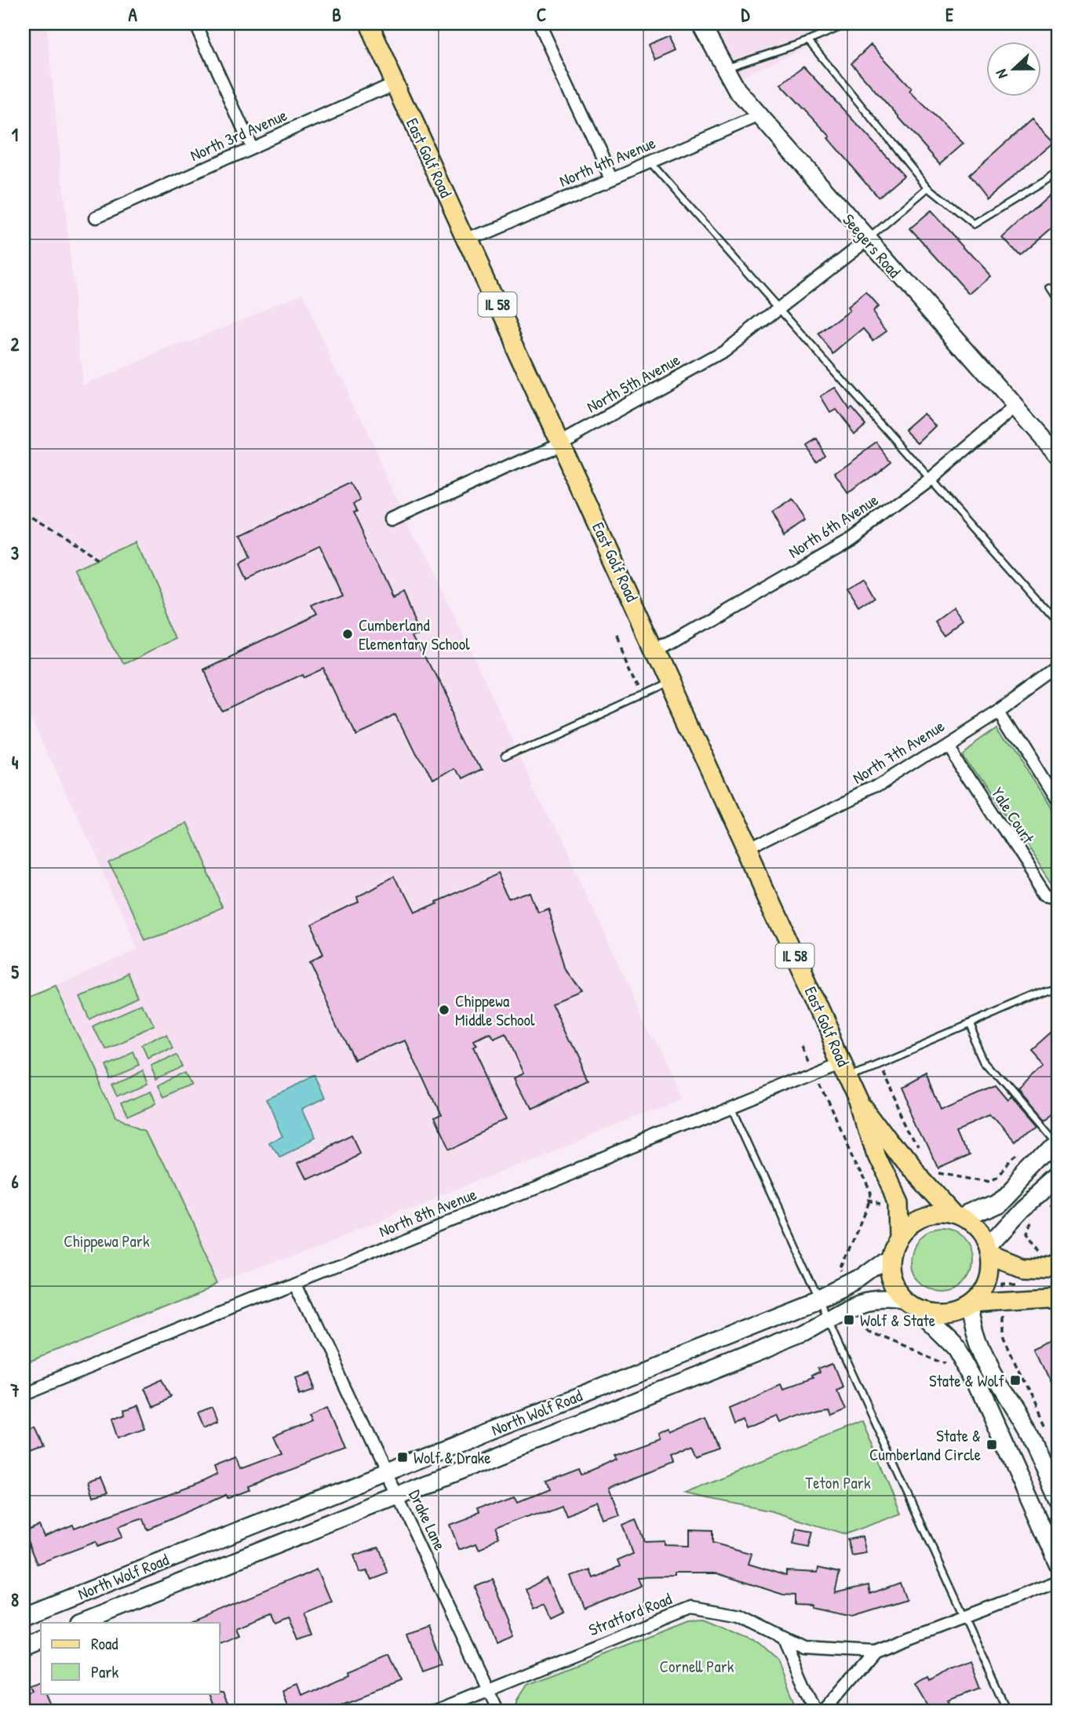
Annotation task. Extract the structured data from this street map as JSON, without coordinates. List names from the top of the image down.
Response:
{
  "streets": {
    "main road": [
      "East Golf Road",
      "Seegers Road",
      "IL 58",
      "North Wolf Road"
    ],
    "street": [
      "North 3rd Avenue",
      "North 4th Avenue",
      "North 5th Avenue",
      "North 6th Avenue",
      "North 7th Avenue",
      "Yale Court",
      "North 8th Avenue",
      "Drake Lane",
      "Stratford Road"
    ]
  },
  "crossings": [
    ["North 3rd Avenue", "East Golf Road"],
    ["East Golf Road", "North 4th Avenue"],
    ["East Golf Road", "IL 58"],
    ["East Golf Road", "North 5th Avenue"],
    ["East Golf Road", "North 6th Avenue"],
    ["East Golf Road", "North 7th Avenue"],
    ["East Golf Road", "North 8th Avenue"],
    ["East Golf Road", "North Wolf Road"],
    ["North 4th Avenue", "Seegers Road"],
    ["Seegers Road", "North 5th Avenue"],
    ["Seegers Road", "North 6th Avenue"],
    ["IL 58", "North Wolf Road"],
    ["North 7th Avenue", "Yale Court"],
    ["North 8th Avenue", "Drake Lane"],
    ["North Wolf Road", "Drake Lane"],
    ["Drake Lane", "Stratford Road"]
  ],
  "parks": ["Chippewa Park", "Teton Park", "Cornell Park"],
  "places": {
    "other": ["Cumberland Elementary School", "Chippewa Middle School"],
    "transit": [
      "Wolf & State",
      "State & Wolf",
      "State & Cumberland Circle",
      "Wolf & Drake"
    ]
  },
  "legend": ["Road", "Park"],
  "north": "left",
  "grid": {
    "columns": [
      "A",
      "B",
      "C",
      "D",
      "E"
    ],
    "rows": [
      "1",
      "2",
      "3",
      "4",
      "5",
      "6",
      "7",
      "8"
    ]
  }
}
